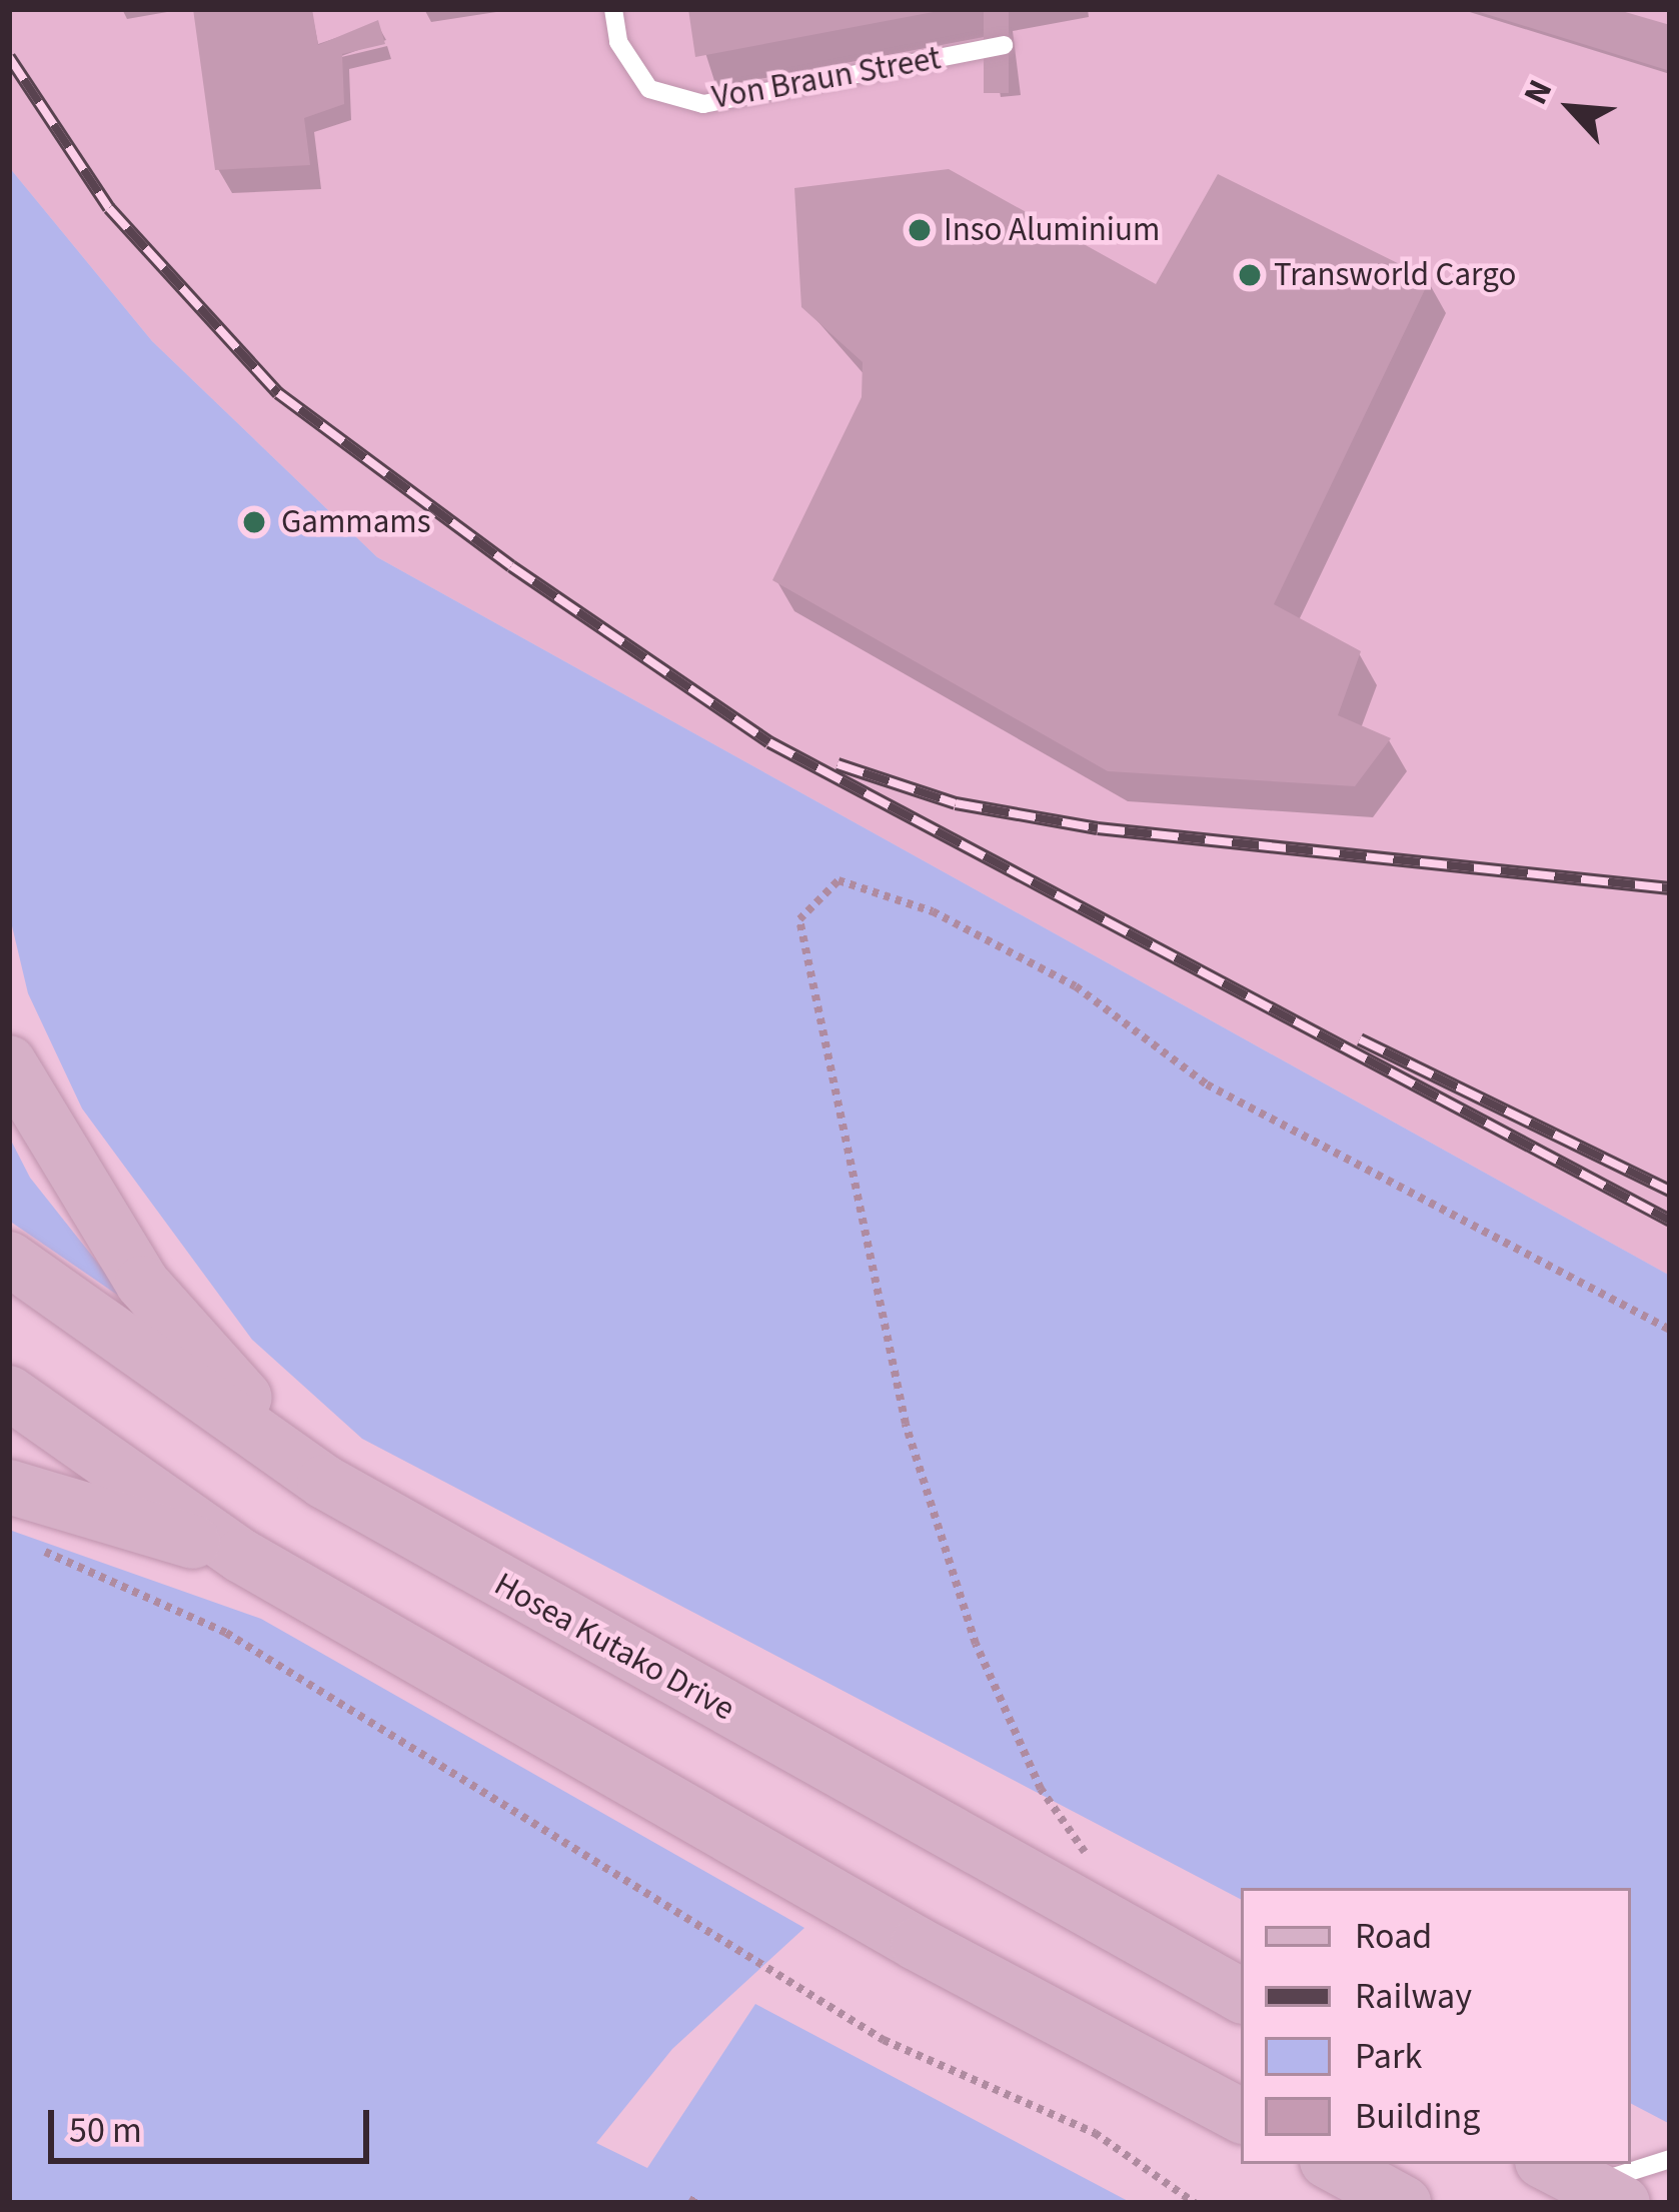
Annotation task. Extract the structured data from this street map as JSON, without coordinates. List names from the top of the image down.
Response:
{
  "streets": {
    "main road": ["Hosea Kutako Drive"],
    "lane": ["Von Braun Street"]
  },
  "places": ["Inso Aluminium", "Transworld Cargo", "Gammams"],
  "legend": [
    "Road",
    "Railway",
    "Park",
    "Building"
  ],
  "scale_bar": "50 m",
  "north": "top left"
}
